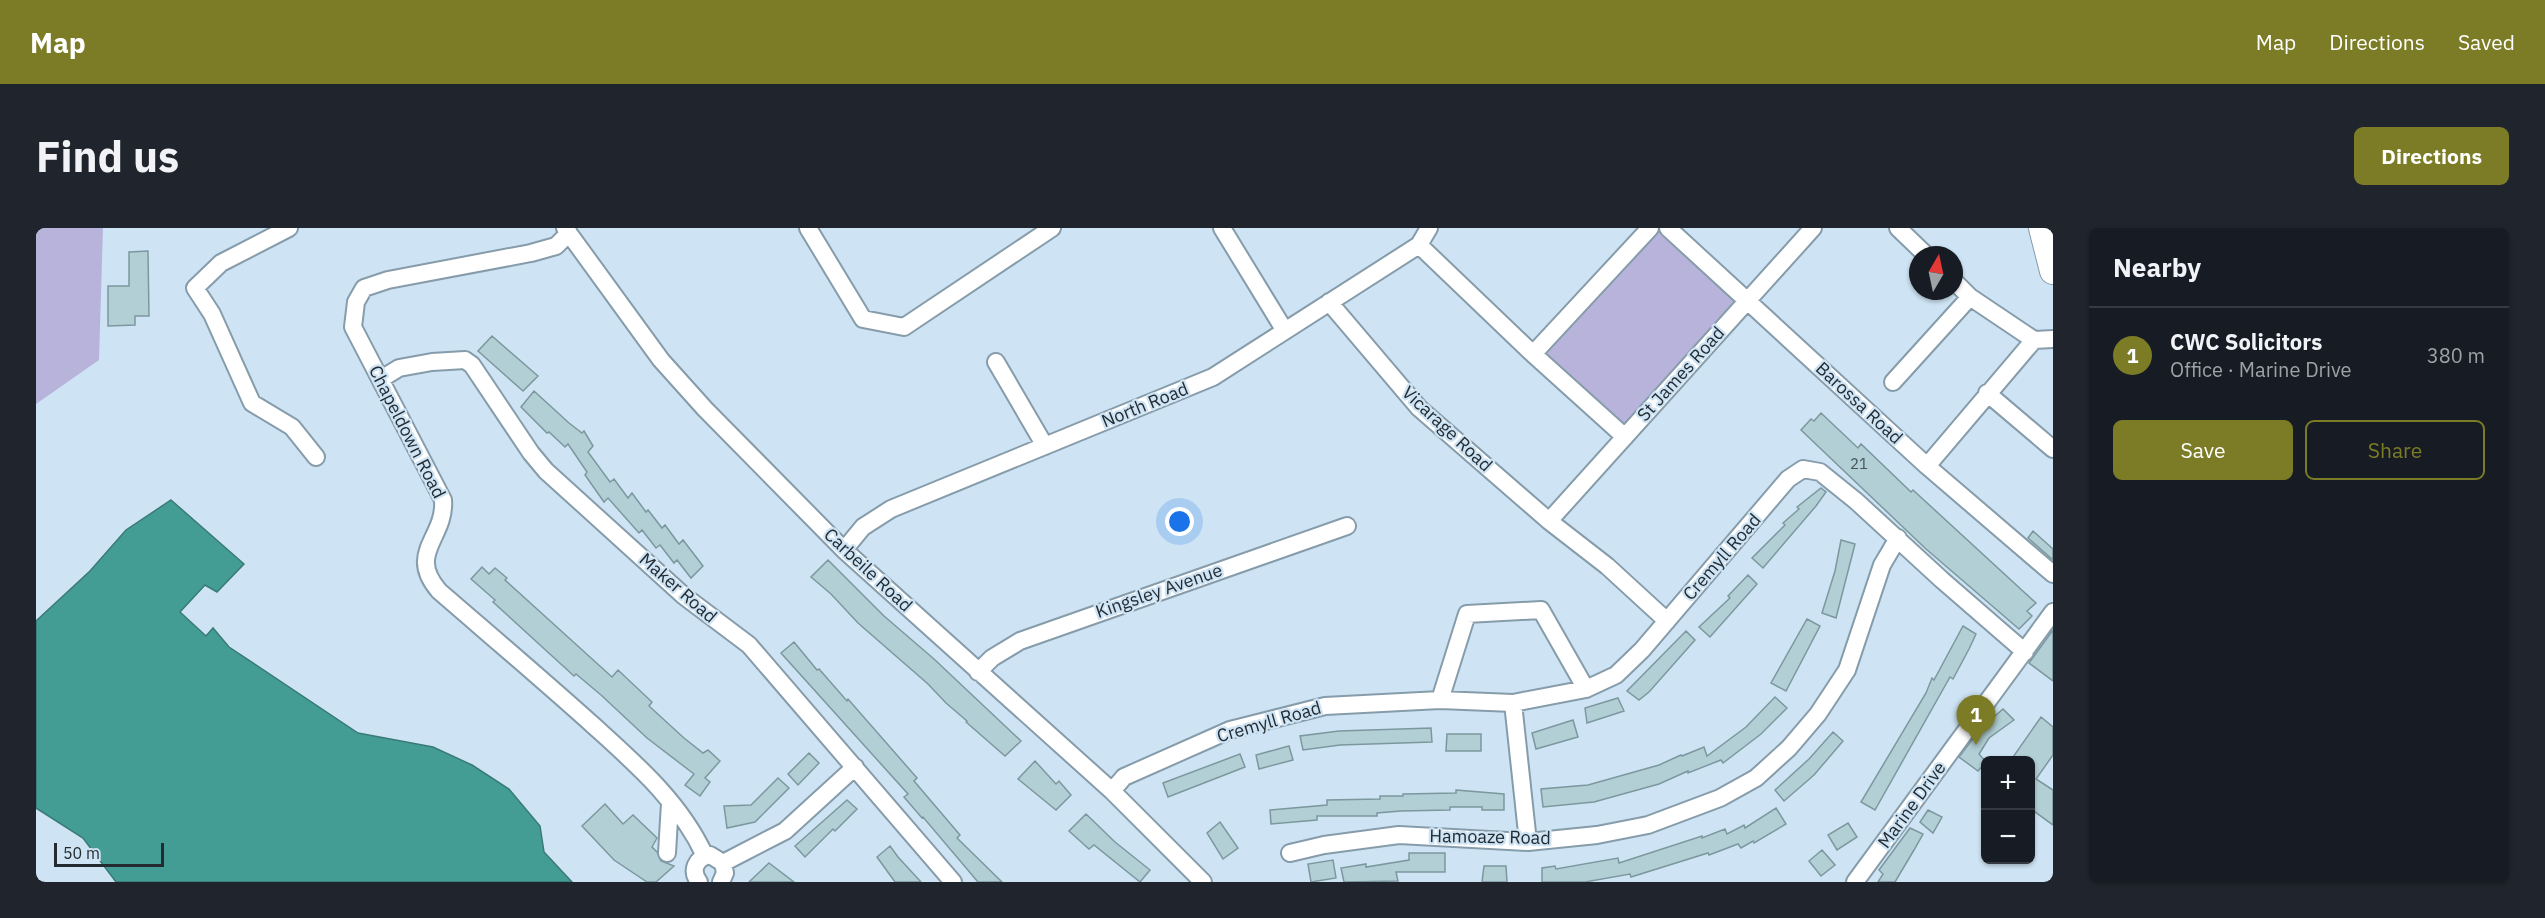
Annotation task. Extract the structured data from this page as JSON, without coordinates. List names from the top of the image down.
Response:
{
  "streets": {
    "street": [
      "St James Road",
      "Barossa Road",
      "North Road",
      "Vicarage Road",
      "Chapeldown Road",
      "Cremyll Road",
      "Carbeile Road",
      "Maker Road",
      "Kingsley Avenue",
      "Marine Drive",
      "Hamoaze Road"
    ]
  },
  "crossings": [
    ["St James Road", "Barossa Road"],
    ["St James Road", "Vicarage Road"],
    ["North Road", "Vicarage Road"],
    ["North Road", "Carbeile Road"],
    ["Vicarage Road", "Cremyll Road"],
    ["Chapeldown Road", "Carbeile Road"],
    ["Chapeldown Road", "Maker Road"],
    ["Cremyll Road", "Carbeile Road"],
    ["Cremyll Road", "Hamoaze Road"],
    ["Carbeile Road", "Kingsley Avenue"]
  ],
  "house_numbers": ["21"],
  "scale_bar": "50 m",
  "north": "top",
  "page": {
    "header": "Map",
    "nav": ["Map", "Directions", "Saved"],
    "buttons": [
      "Directions",
      ["Save", "Share"]
    ],
    "title": "Find us",
    "heading": "Nearby",
    "list": [
      {
        "mark": "1",
        "name": "CWC Solicitors",
        "note": "Office · Marine Drive",
        "value": "380 m"
      }
    ],
    "pins": "1",
    "map_buttons": ["+", "−"],
    "scale": "50 m"
  }
}
